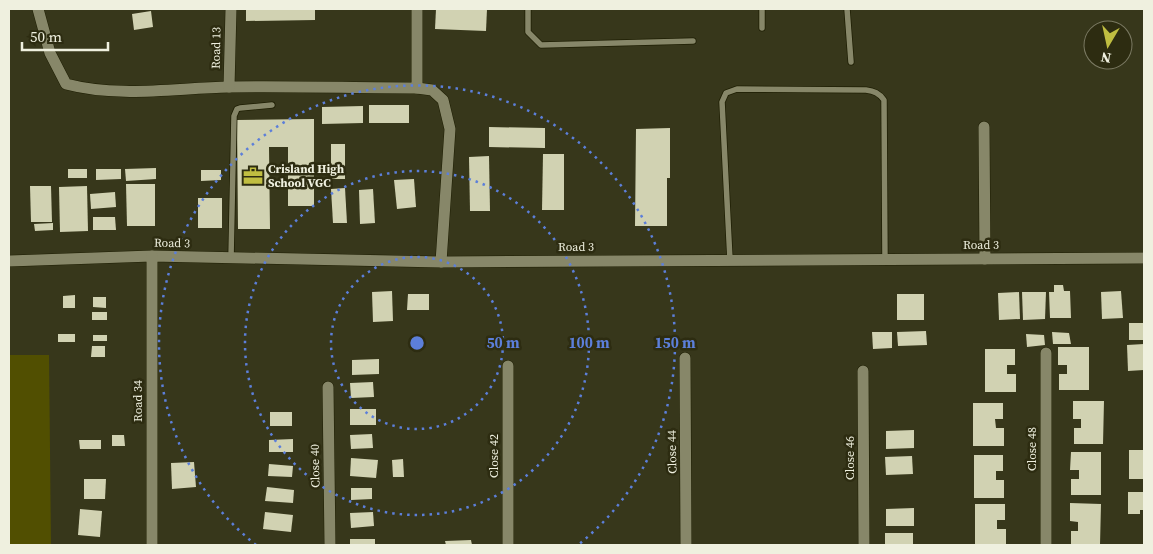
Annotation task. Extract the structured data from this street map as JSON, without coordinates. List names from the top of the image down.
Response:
{
  "streets": {
    "street": [
      "Road 13",
      "Road 3",
      "Road 34",
      "Close 48",
      "Close 44",
      "Close 42",
      "Close 46",
      "Close 40"
    ]
  },
  "crossings": [
    ["Road 3", "Road 34"]
  ],
  "places": {
    "office": ["Crisland High School VGC"]
  },
  "scale_bar": "50 m",
  "north": "bottom",
  "rings": ["50 m", "100 m", "150 m"]
}
